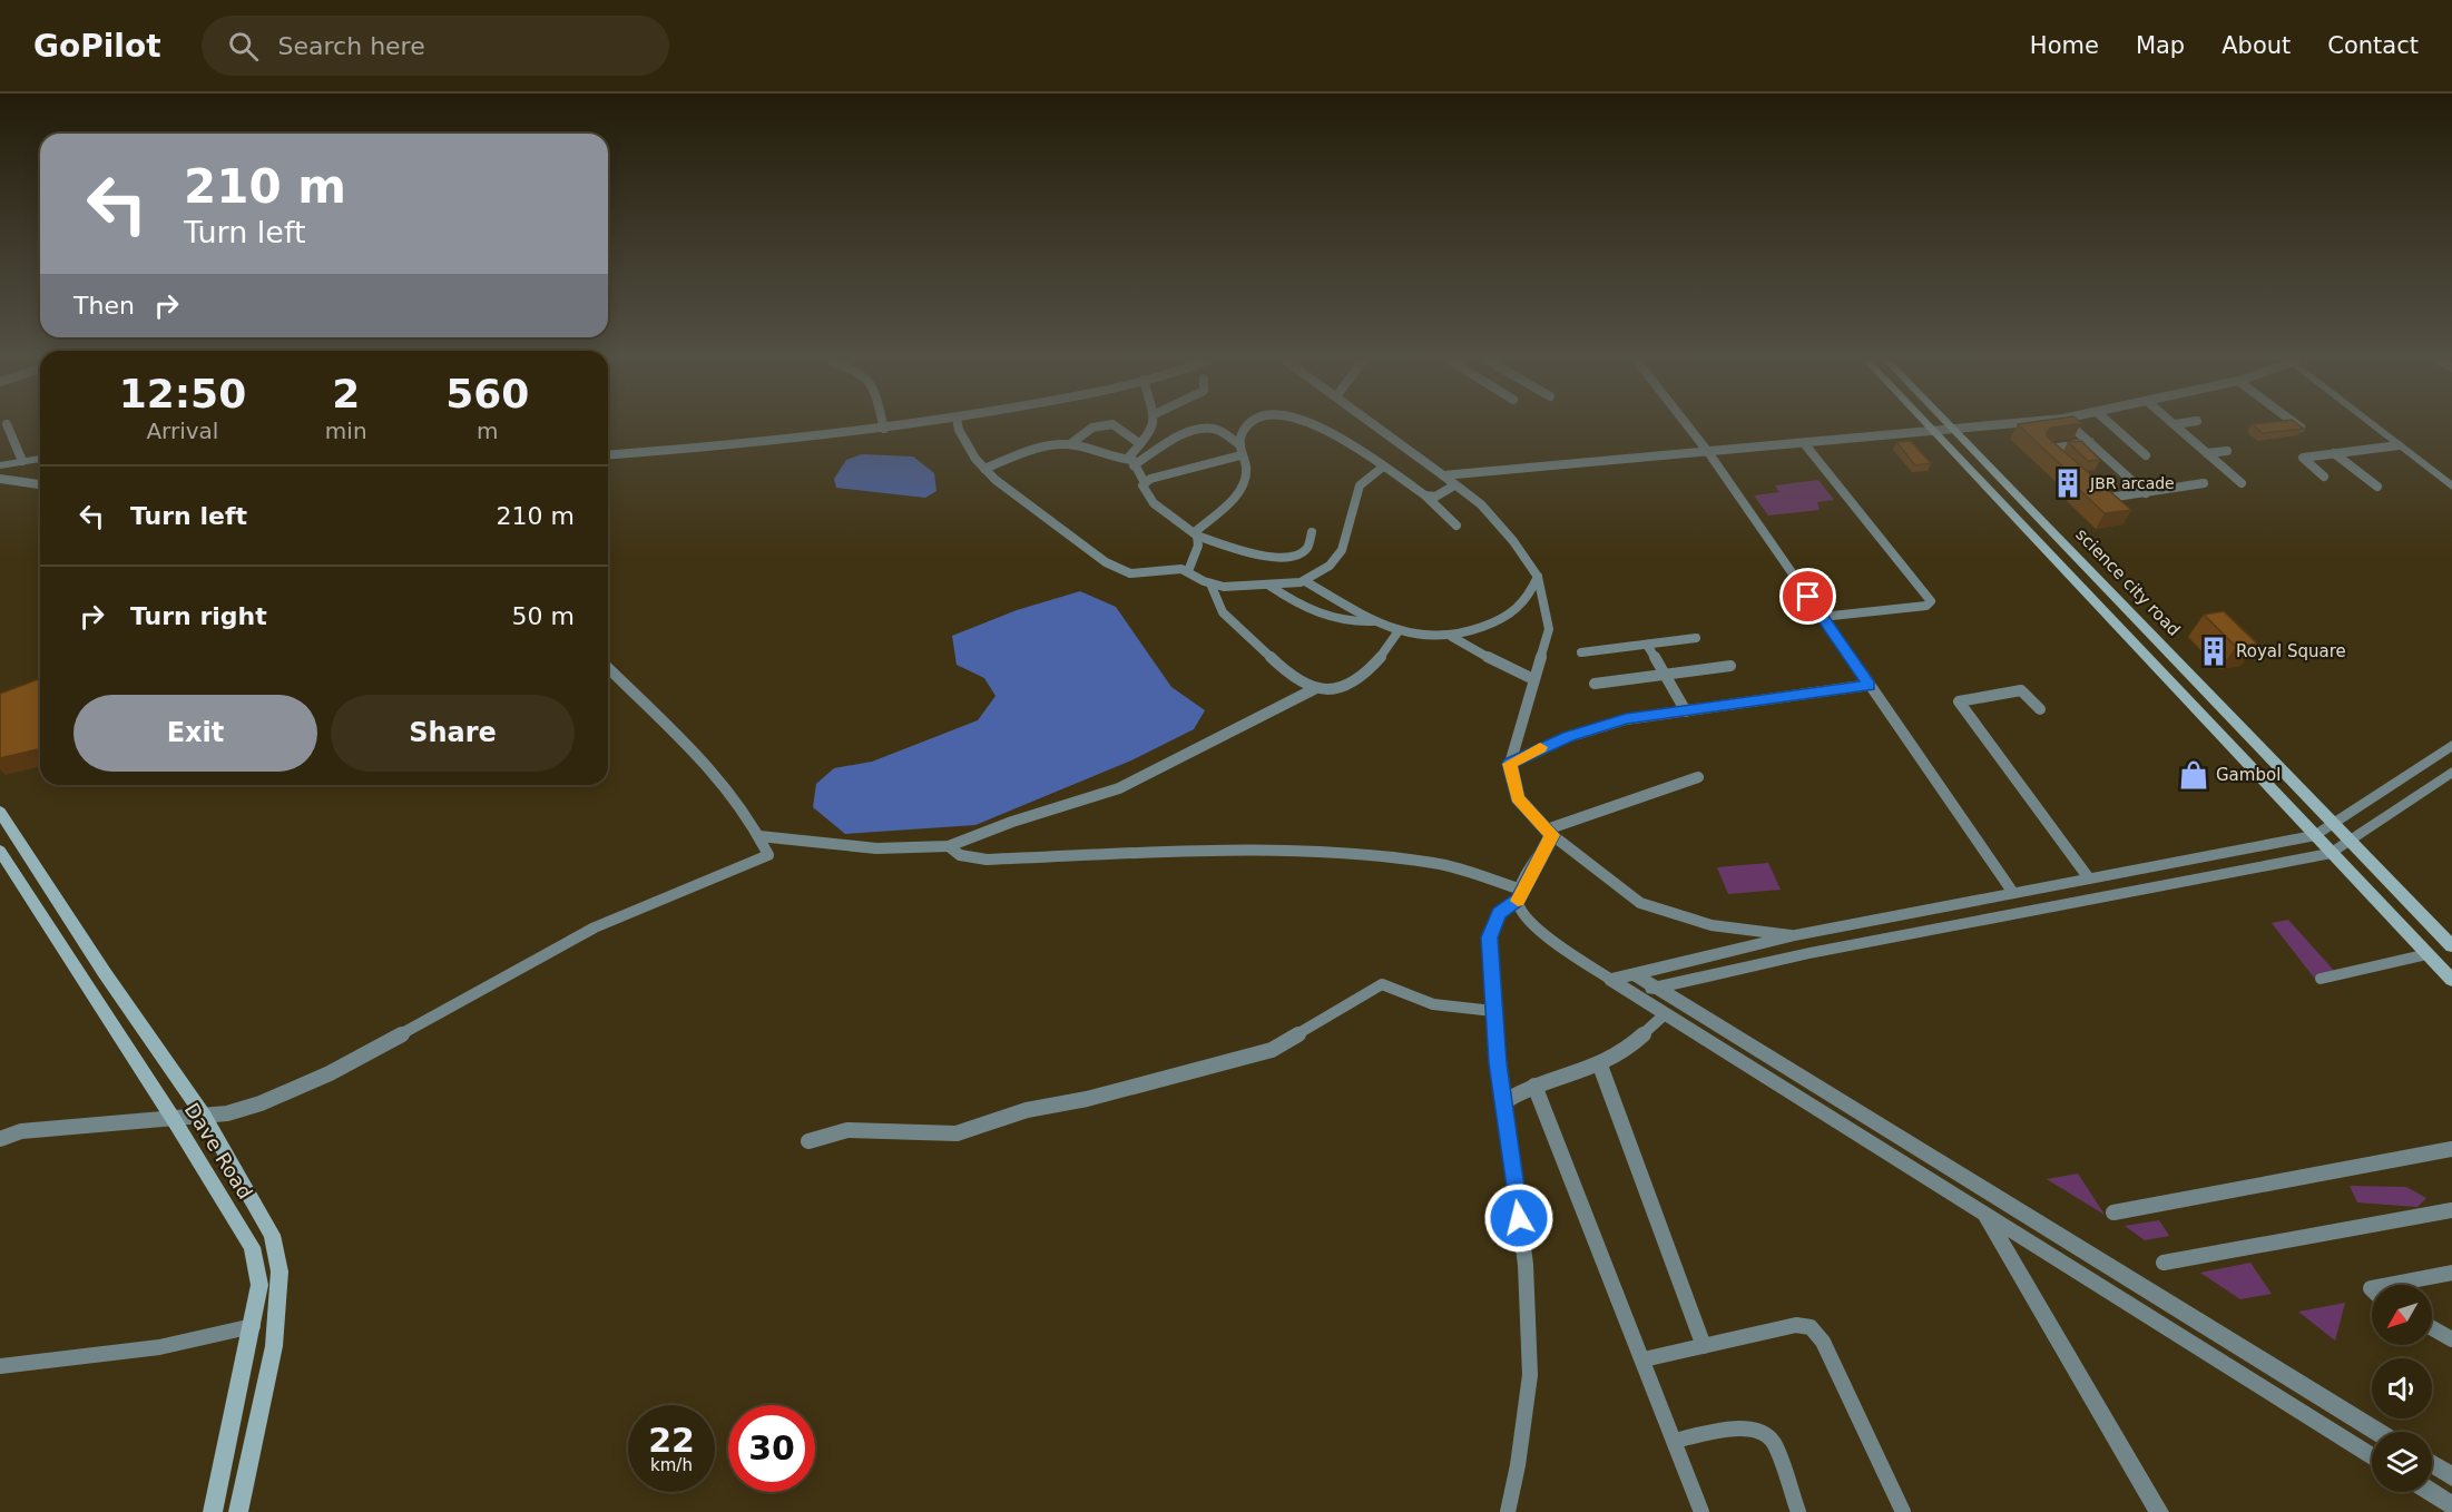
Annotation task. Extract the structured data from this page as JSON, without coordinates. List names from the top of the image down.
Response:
{
  "streets": {
    "main road": ["science city road", "Dave Road"]
  },
  "places": {
    "building": ["JBR arcade", "Royal Square"],
    "shop": ["Gambol"]
  },
  "north": "bottom left",
  "page": {
    "header": "GoPilot",
    "search": "Search here",
    "nav": [
      "Home",
      "Map",
      "About",
      "Contact"
    ],
    "turn": ["210 m", "Turn left"],
    "then": "Then",
    "eta": [
      "12:50",
      "Arrival",
      "2",
      "min",
      "560",
      "m"
    ],
    "list": [
      {
        "name": "Turn left",
        "value": "210 m"
      },
      {
        "name": "Turn right",
        "value": "50 m"
      }
    ],
    "buttons": ["Exit", "Share"],
    "speed": "22 km/h",
    "limit": "30"
  }
}
